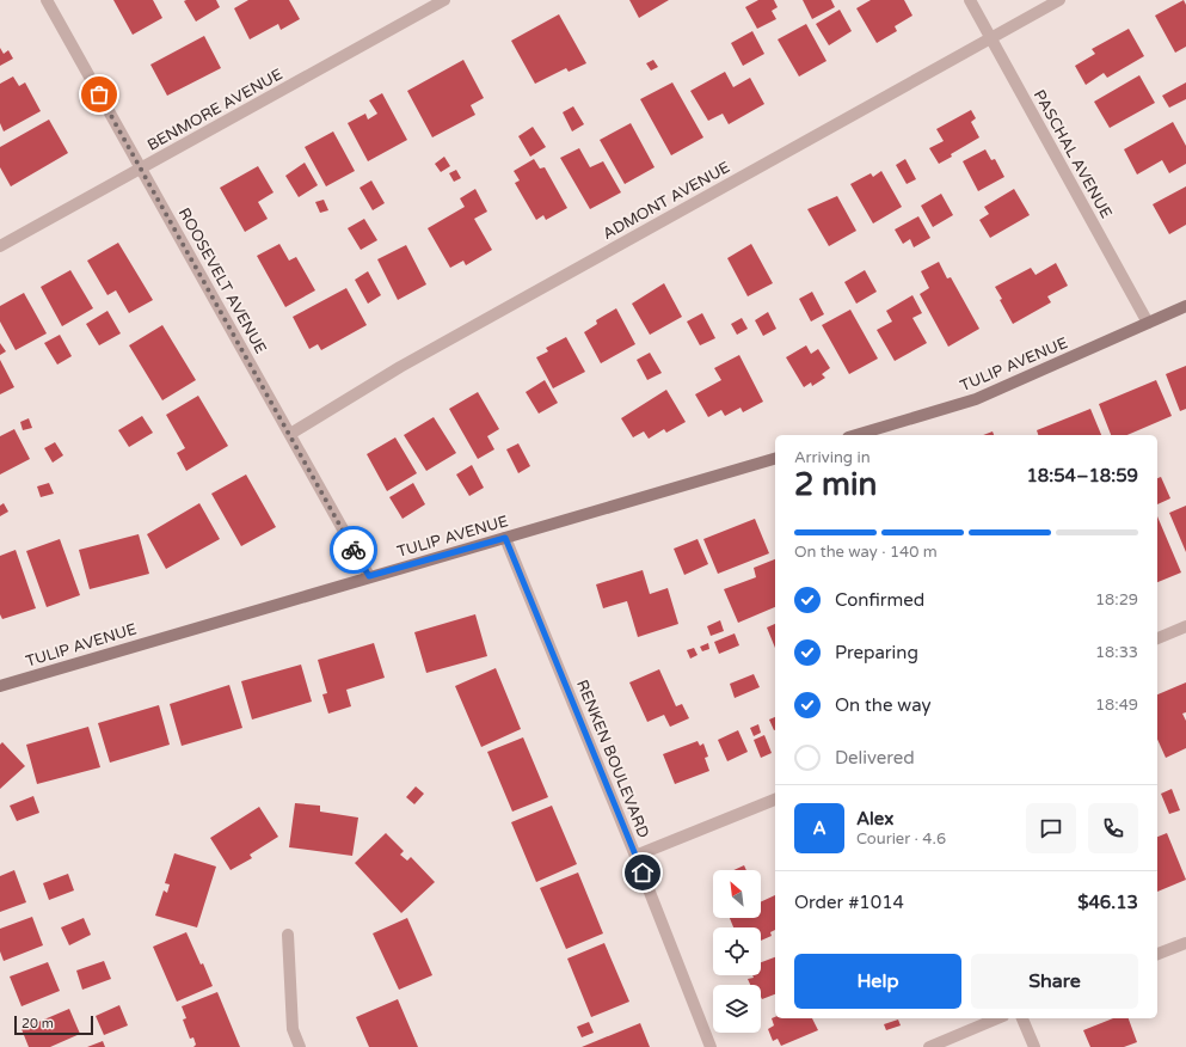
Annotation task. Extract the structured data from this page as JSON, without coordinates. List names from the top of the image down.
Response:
{
  "streets": {
    "main road": ["TULIP AVENUE"],
    "street": [
      "BENMORE AVENUE",
      "PASCHAL AVENUE",
      "ADMONT AVENUE",
      "ROOSEVELT AVENUE",
      "RENKEN BOULEVARD"
    ]
  },
  "crossings": [
    ["BENMORE AVENUE", "ROOSEVELT AVENUE"],
    ["PASCHAL AVENUE", "ADMONT AVENUE"],
    ["PASCHAL AVENUE", "TULIP AVENUE"],
    ["ADMONT AVENUE", "ROOSEVELT AVENUE"],
    ["ROOSEVELT AVENUE", "TULIP AVENUE"],
    ["TULIP AVENUE", "RENKEN BOULEVARD"]
  ],
  "scale_bar": "20 m",
  "north": "top left",
  "page": {
    "heading": ["2 min", "Arriving in", "18:54–18:59"],
    "panel": [
      "Alex",
      "Courier · 4.6",
      "Order #1014",
      "$46.13"
    ],
    "bar": "On the way · 140 m",
    "list": [
      ["Confirmed", "18:29"],
      ["Preparing", "18:33"],
      ["On the way", "18:49"],
      "Delivered"
    ],
    "round": "A",
    "buttons": ["Help", "Share"],
    "scale": "20 m"
  }
}
